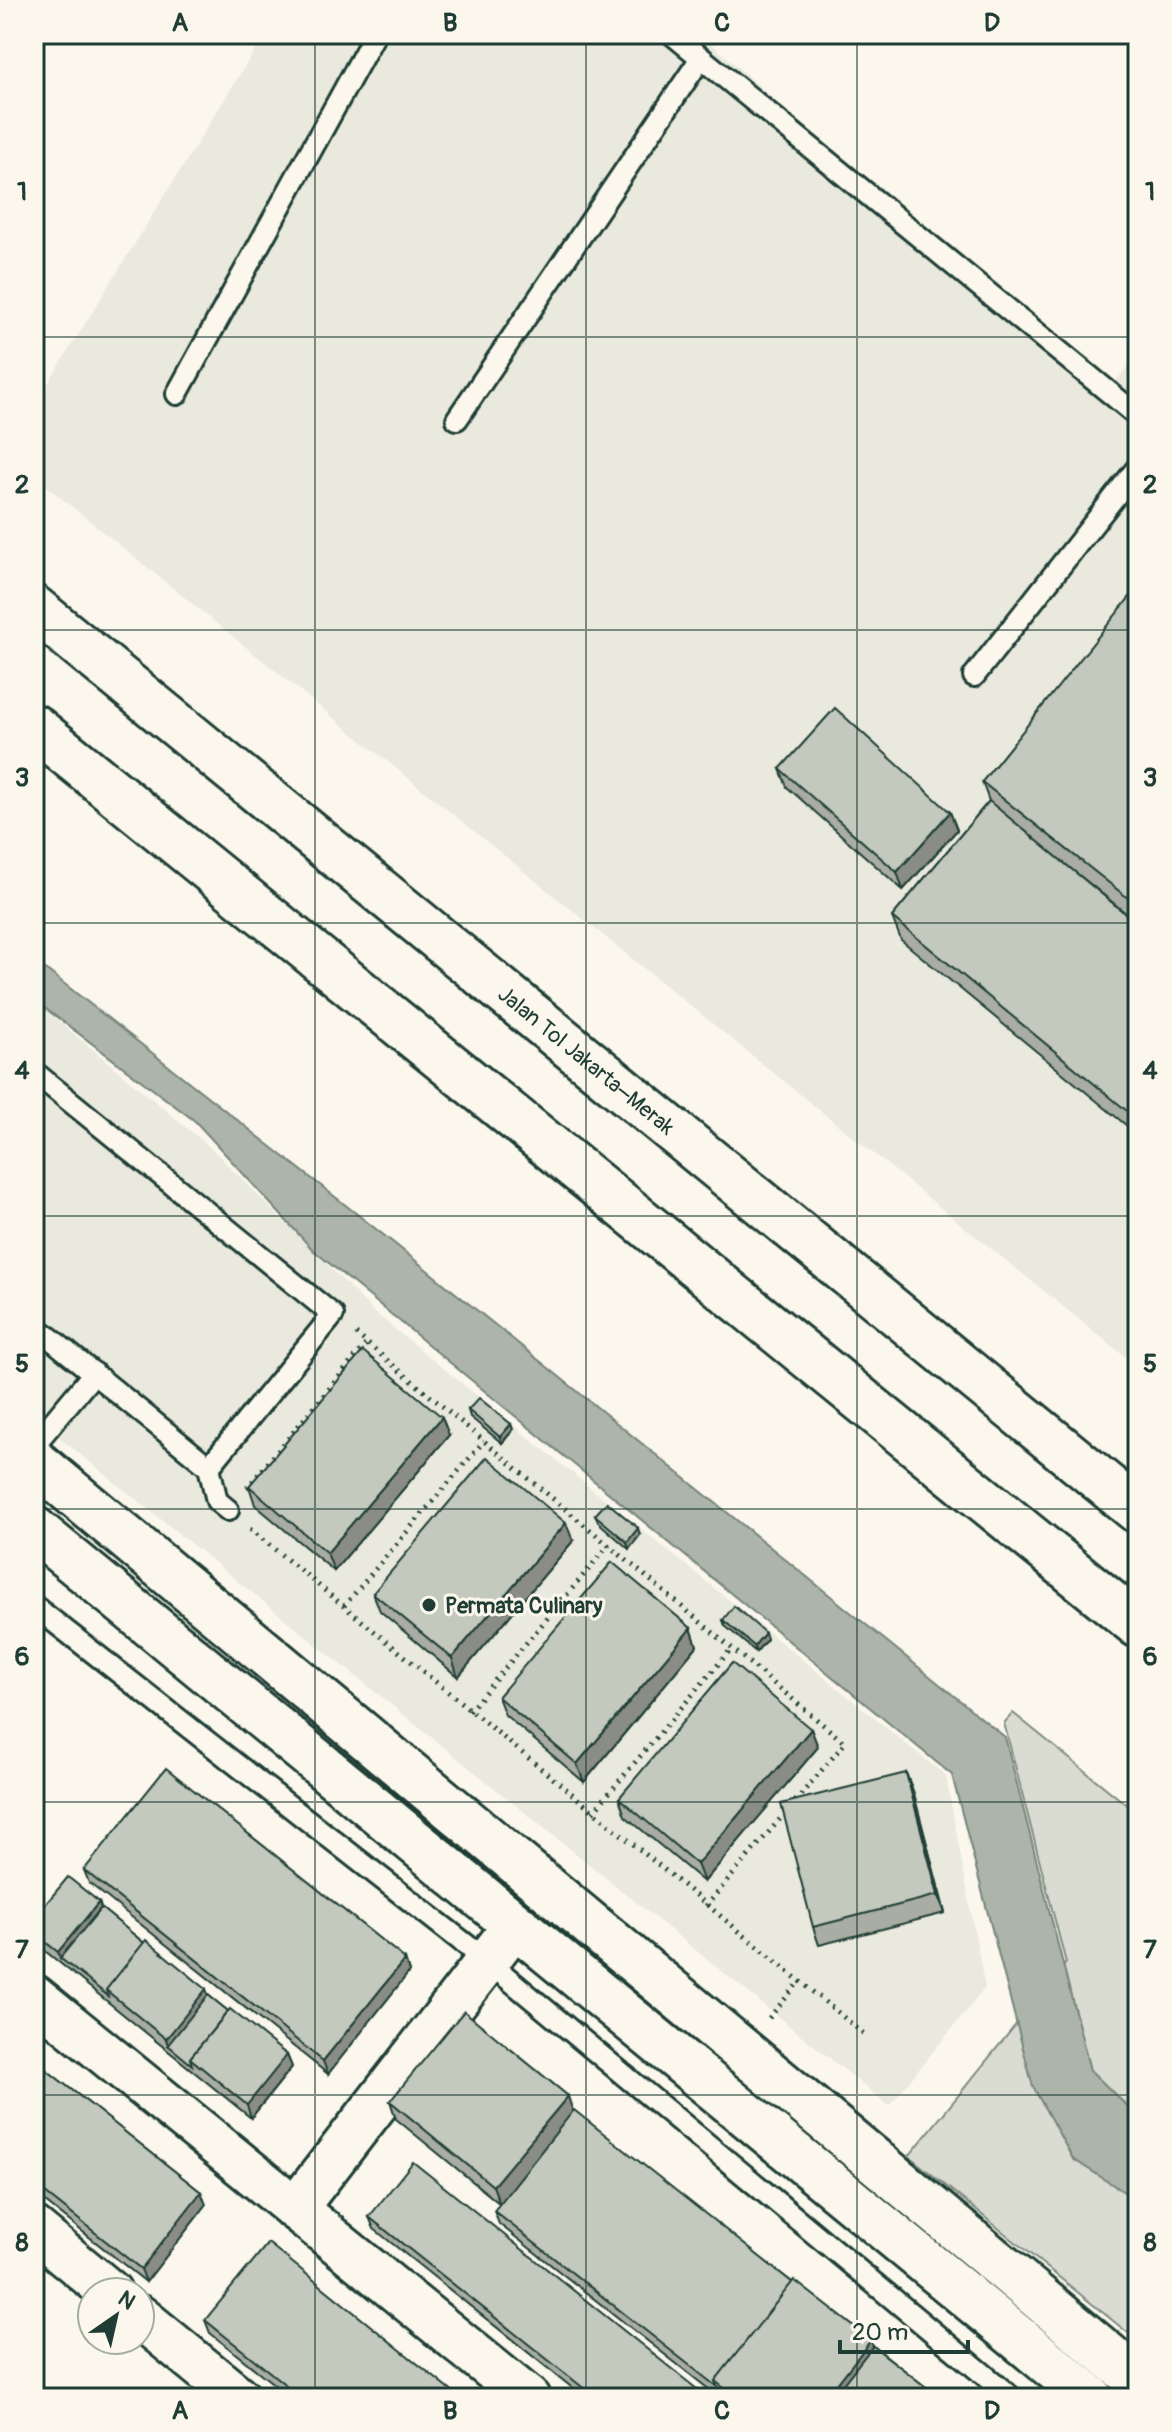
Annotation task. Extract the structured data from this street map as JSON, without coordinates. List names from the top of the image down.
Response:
{
  "streets": {
    "main road": ["Jalan Tol Jakarta–Merak"]
  },
  "places": ["Permata Culinary"],
  "scale_bar": "20 m",
  "north": "top right",
  "grid": {
    "columns": [
      "A",
      "B",
      "C",
      "D"
    ],
    "rows": [
      "1",
      "2",
      "3",
      "4",
      "5",
      "6",
      "7",
      "8"
    ]
  }
}
